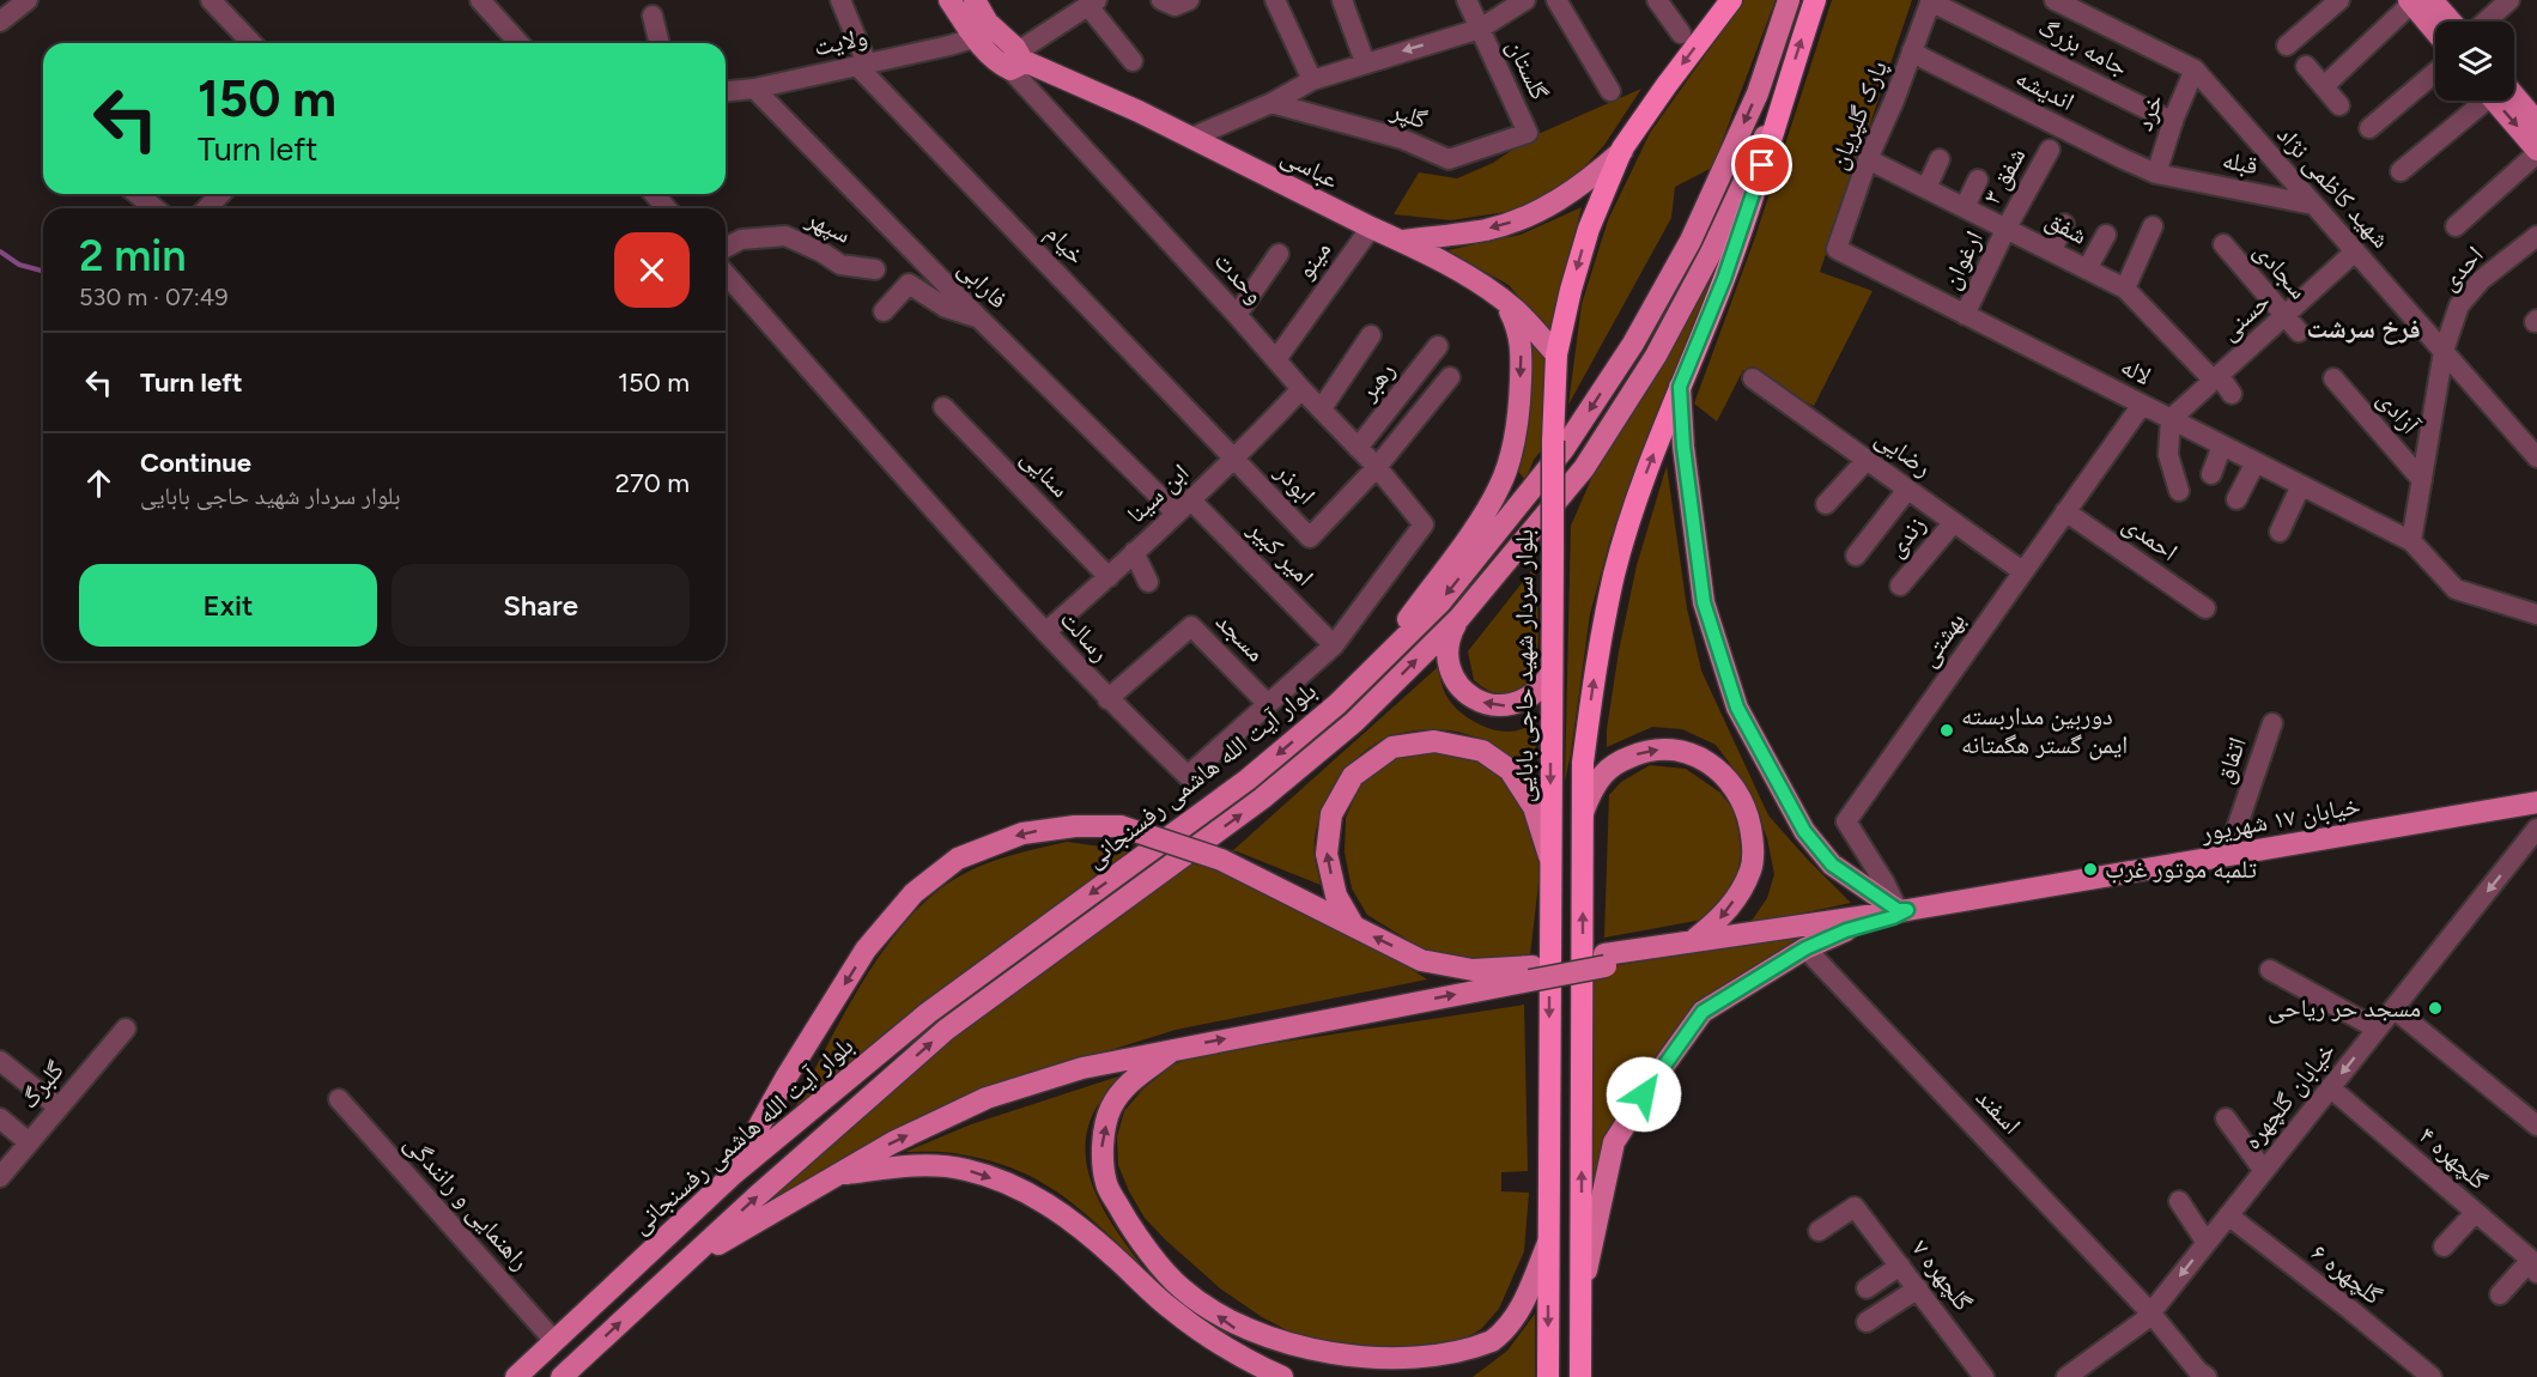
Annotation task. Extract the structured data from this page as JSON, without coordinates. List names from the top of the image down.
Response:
{
  "streets": {
    "highway": ["بلوار سردار شهید حاجی بابایی", "بلوار آیت الله هاشمی رفسنجانی"],
    "main road": ["عباسی", "خیابان ۱۷ شهریور"],
    "street": [
      "ولایت",
      "جامه بزرگ",
      "گلستان",
      "اندیشه",
      "خرد",
      "گلپر",
      "پارک گلپریان",
      "قبله",
      "شفق ۳",
      "شهید کاظمی نژاد",
      "سپهر",
      "شفق",
      "خیام",
      "مینو",
      "ارغوان",
      "احدی",
      "سجادی",
      "وحدت",
      "فارابی",
      "حسنی",
      "لاله",
      "رهبر",
      "آزادی",
      "رضایی",
      "سنایی",
      "ابوذر",
      "ابن سینا",
      "زندی",
      "احمدی",
      "امیر کبیر",
      "رسالت",
      "مسجد",
      "بهشتی",
      "اتفاق",
      "گلبرگ",
      "خیابان گلچهره",
      "اسفند",
      "گلچهره ۴",
      "راهنمایی و رانندگی",
      "گلچهره ۶",
      "گلچهره ۷"
    ]
  },
  "crossings": [
    ["ولایت", "خیام"],
    ["ولایت", "فارابی"],
    ["جامه بزرگ", "خرد"],
    ["جامه بزرگ", "پارک گلپریان"],
    ["گلستان", "گلپر"],
    ["اندیشه", "خرد"],
    ["اندیشه", "پارک گلپریان"],
    ["اندیشه", "قبله"],
    ["خرد", "قبله"],
    ["خرد", "شهید کاظمی نژاد"],
    ["پارک گلپریان", "شفق"],
    ["پارک گلپریان", "لاله"],
    ["قبله", "شهید کاظمی نژاد"],
    ["عباسی", "مینو"],
    ["عباسی", "وحدت"],
    ["عباسی", "بلوار سردار شهید حاجی بابایی"],
    ["شفق ۳", "شفق"],
    ["شفق ۳", "ارغوان"],
    ["شهید کاظمی نژاد", "احدی"],
    ["شهید کاظمی نژاد", "حسنی"],
    ["شهید کاظمی نژاد", "آزادی"],
    ["شفق", "ارغوان"],
    ["شفق", "حسنی"],
    ["خیام", "ابوذر"],
    ["خیام", "ابن سینا"],
    ["مینو", "وحدت"],
    ["ارغوان", "لاله"],
    ["احدی", "آزادی"],
    ["سجادی", "حسنی"],
    ["وحدت", "رهبر"],
    ["وحدت", "ابوذر"],
    ["وحدت", "ابن سینا"],
    ["وحدت", "رسالت"],
    ["فارابی", "ابن سینا"],
    ["فارابی", "امیر کبیر"],
    ["حسنی", "لاله"],
    ["لاله", "آزادی"],
    ["لاله", "بهشتی"],
    ["رضایی", "زندی"],
    ["رضایی", "بهشتی"],
    ["سنایی", "ابن سینا"],
    ["ابوذر", "ابن سینا"],
    ["ابن سینا", "امیر کبیر"],
    ["ابن سینا", "رسالت"],
    ["احمدی", "بهشتی"],
    ["امیر کبیر", "رسالت"],
    ["رسالت", "مسجد"],
    ["بهشتی", "خیابان ۱۷ شهریور"],
    ["اتفاق", "خیابان ۱۷ شهریور"],
    ["بلوار آیت الله هاشمی رفسنجانی", "راهنمایی و رانندگی"],
    ["خیابان گلچهره", "اسفند"],
    ["خیابان گلچهره", "گلچهره ۴"],
    ["خیابان گلچهره", "گلچهره ۶"]
  ],
  "one_way": ["خیابان گلچهره"],
  "districts": ["فرخ سرشت"],
  "places": ["دوربین مداربسته ایمن گستر هگمتانه", "تلمبه موتور غرب", "مسجد حر ریاحی"],
  "page": {
    "turn": ["150 m", "Turn left"],
    "heading": ["2 min", "530 m · 07:49"],
    "list": [
      {
        "name": "Turn left",
        "value": "150 m"
      },
      {
        "name": "Continue",
        "note": "بلوار سردار شهید حاجی بابایی",
        "value": "270 m"
      }
    ],
    "buttons": ["Exit", "Share"]
  }
}
